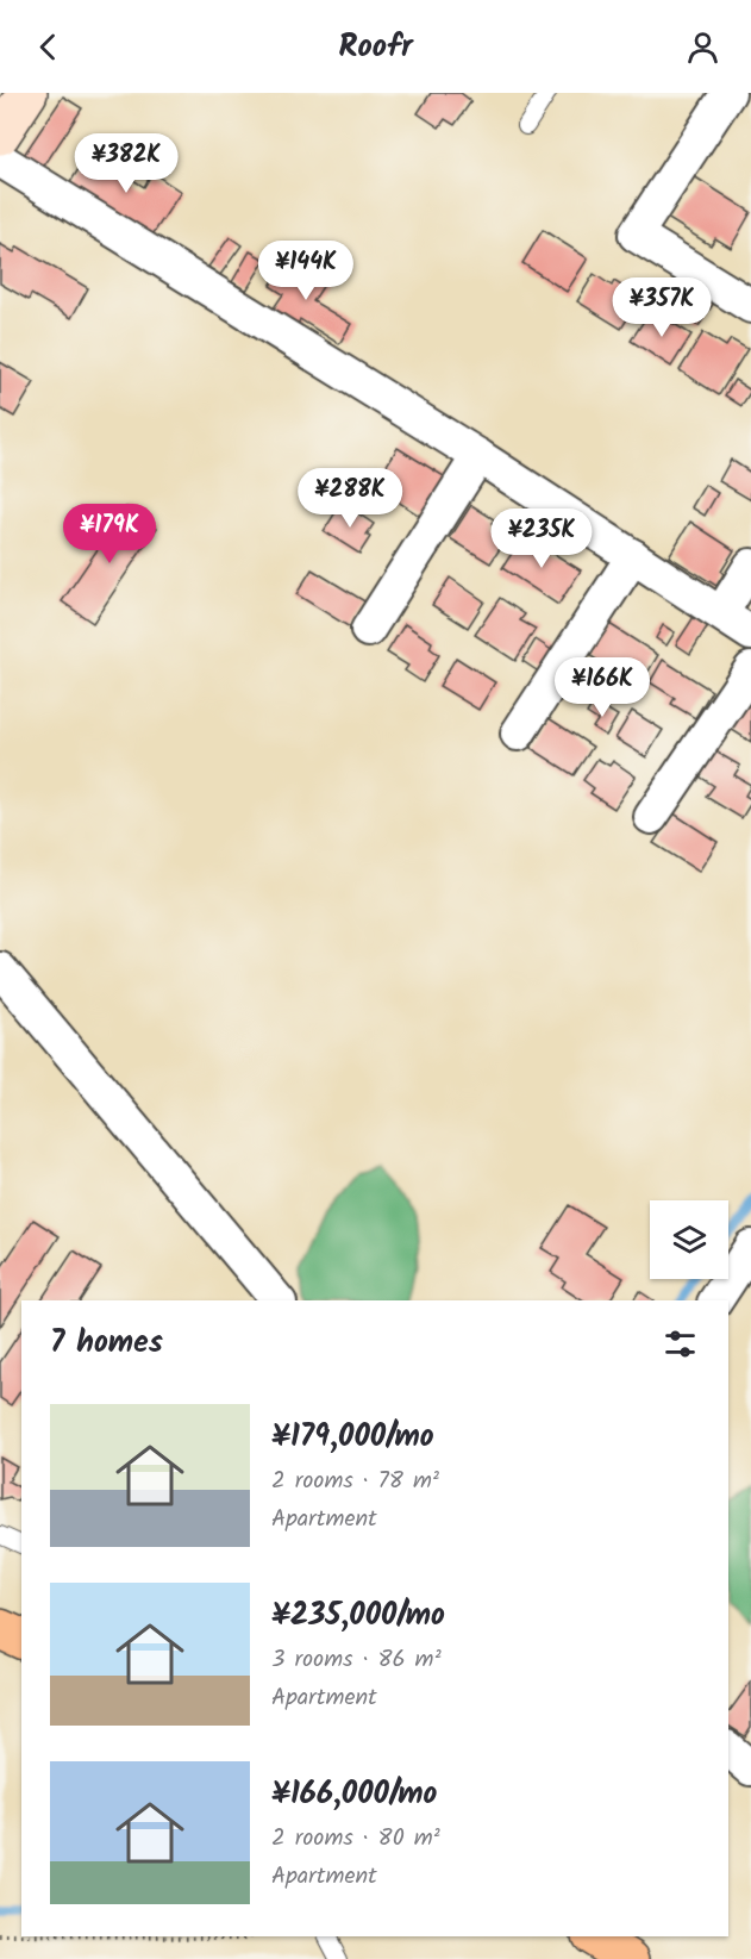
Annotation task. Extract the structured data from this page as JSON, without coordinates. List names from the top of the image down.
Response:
{
  "page": {
    "header": "Roofr",
    "price": [
      "¥382K",
      "¥144K",
      "¥357K",
      "¥288K",
      "¥179K",
      "¥235K",
      "¥166K"
    ],
    "heading": "7 homes",
    "list": [
      {
        "name": "¥179,000/mo",
        "note": "2 rooms · 78 m² · Apartment"
      },
      {
        "name": "¥235,000/mo",
        "note": "3 rooms · 86 m² · Apartment"
      },
      {
        "name": "¥166,000/mo",
        "note": "2 rooms · 80 m² · Apartment"
      }
    ]
  }
}
